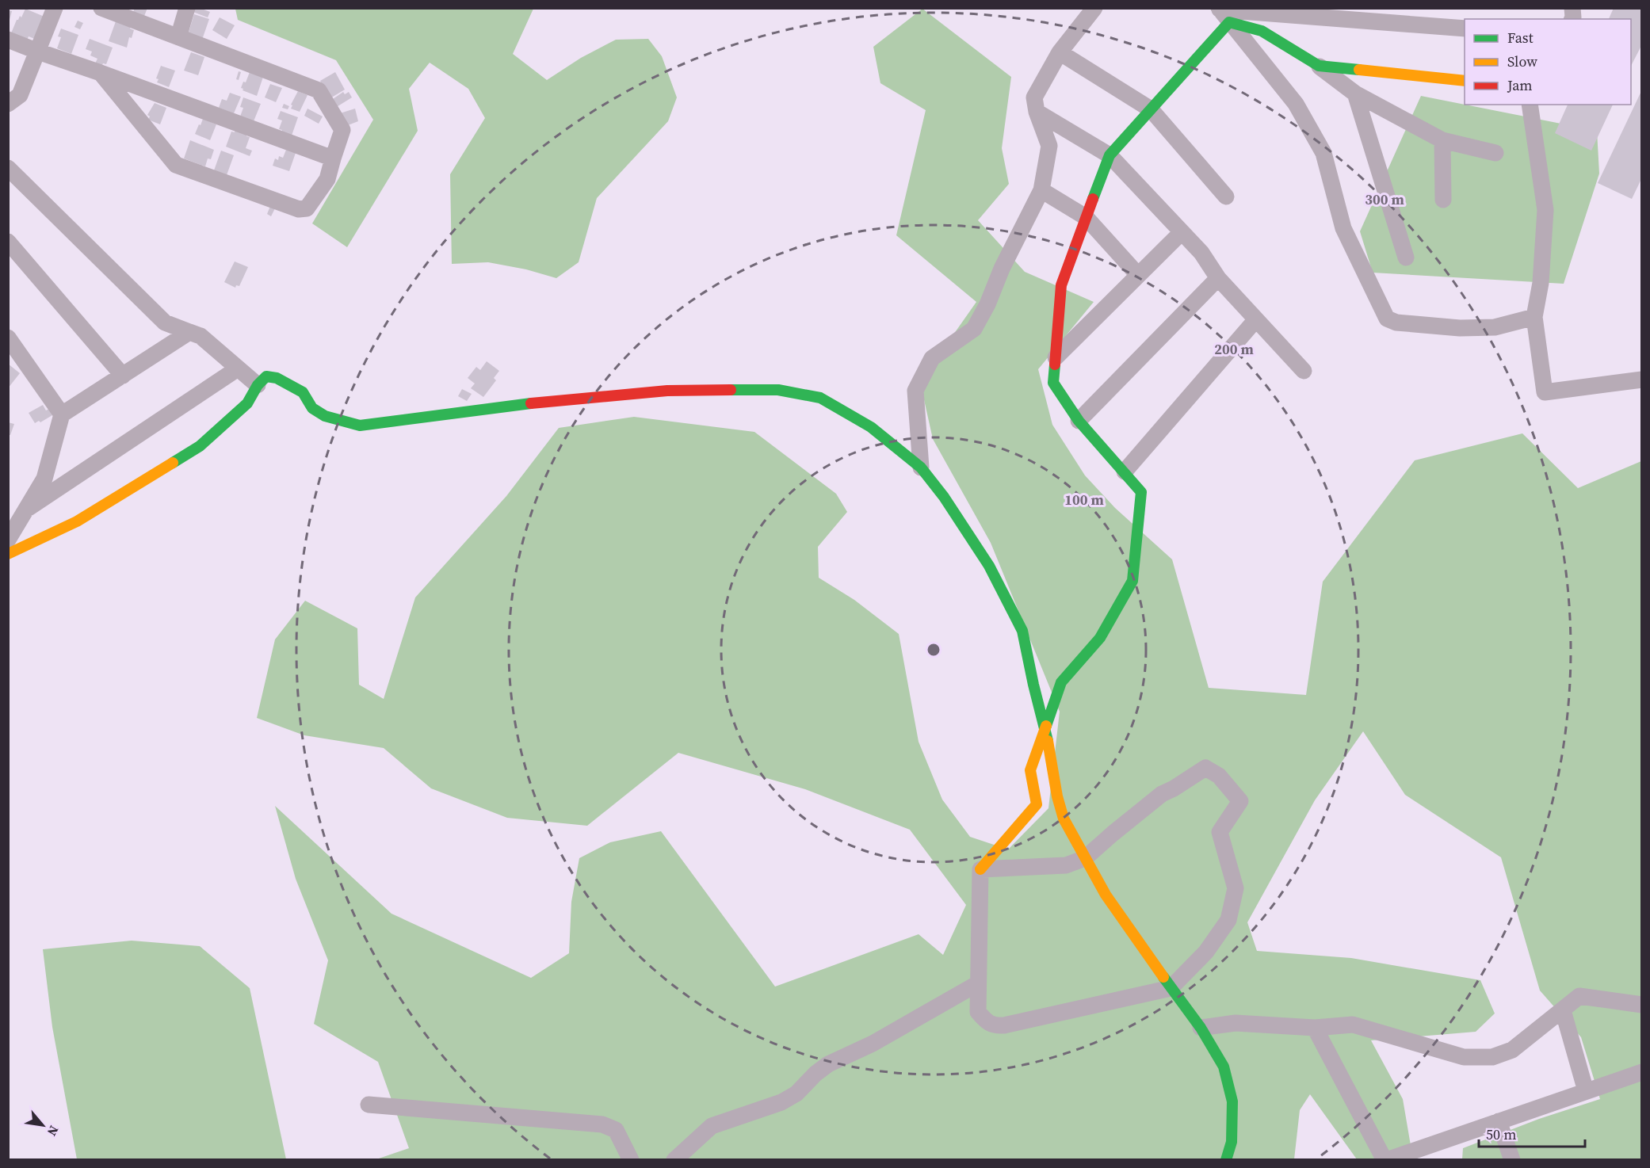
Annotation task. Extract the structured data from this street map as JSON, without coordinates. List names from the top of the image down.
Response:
{
  "legend": ["Fast", "Slow", "Jam"],
  "scale_bar": "50 m",
  "north": "bottom right",
  "rings": ["300 m", "200 m", "100 m"]
}
